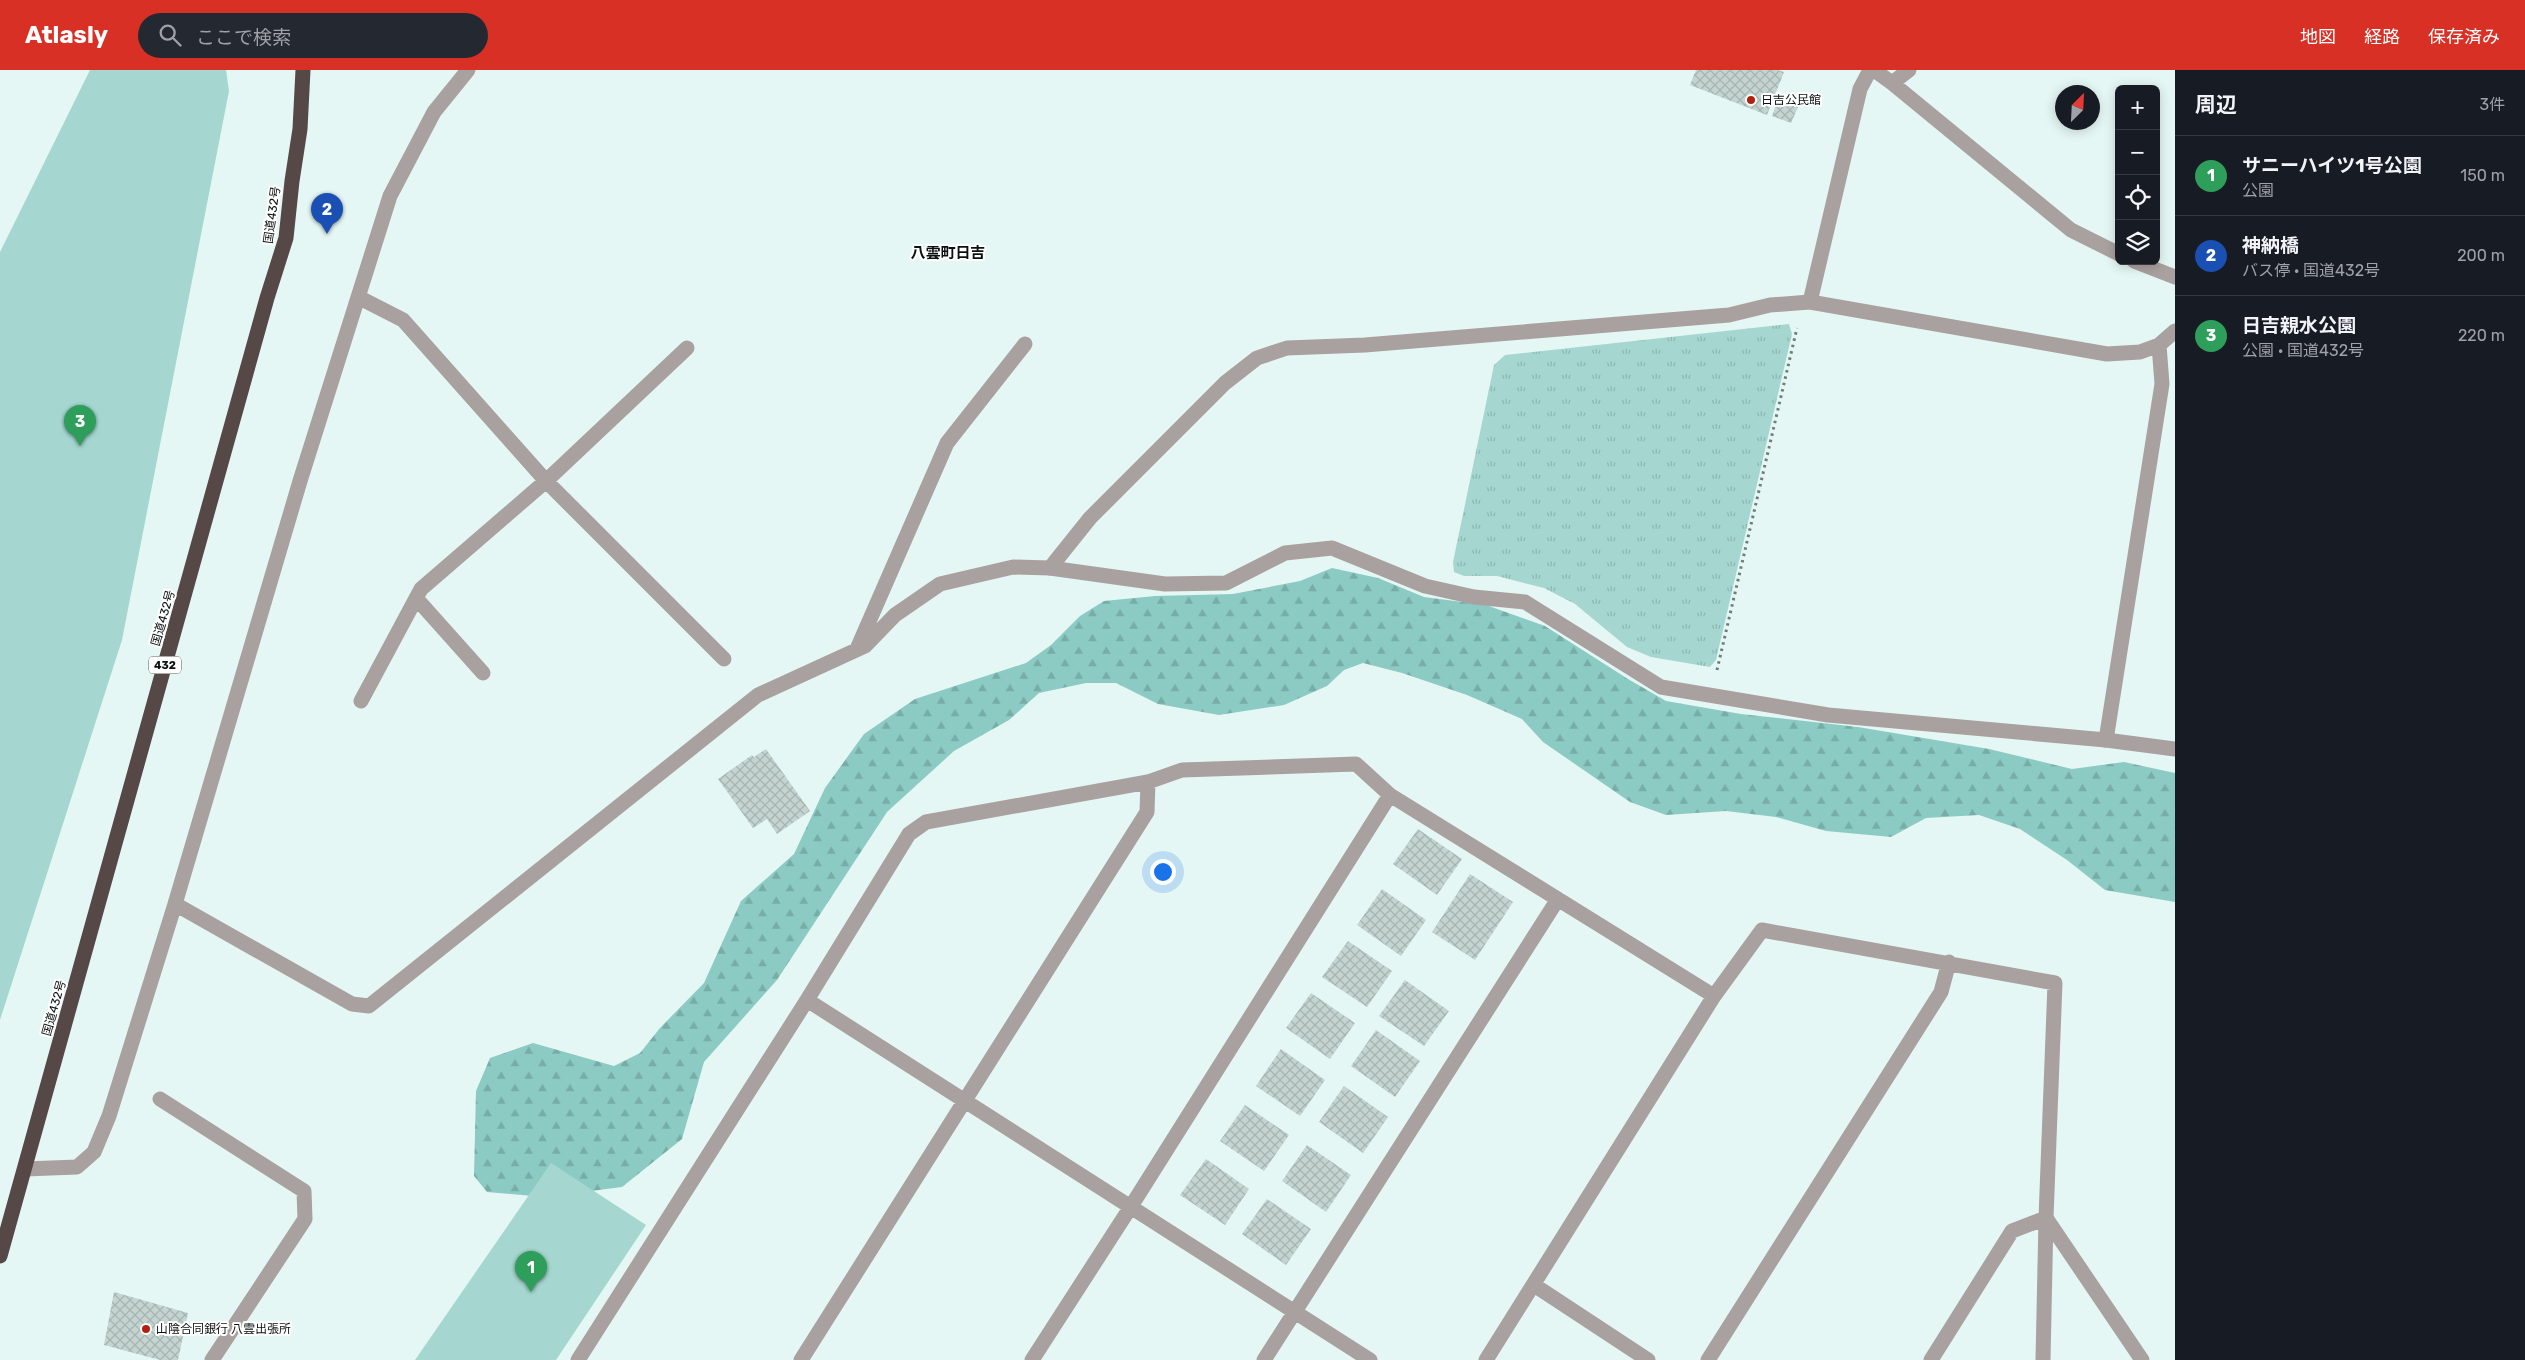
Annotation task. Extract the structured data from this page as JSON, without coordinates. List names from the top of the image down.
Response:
{
  "streets": {
    "highway": ["国道432号", "432"]
  },
  "districts": ["八雲町日吉"],
  "places": ["日吉公民館", "山陰合同銀行 八雲出張所"],
  "north": "top right",
  "page": {
    "header": "Atlasly",
    "search": "ここで検索",
    "nav": ["地図", "経路", "保存済み"],
    "heading": ["周辺", "3件"],
    "map_buttons": ["+", "−"],
    "list": [
      {
        "mark": "1",
        "name": "サニーハイツ1号公園",
        "note": "公園",
        "value": "150 m"
      },
      {
        "mark": "2",
        "name": "神納橋",
        "note": "バス停 · 国道432号",
        "value": "200 m"
      },
      {
        "mark": "3",
        "name": "日吉親水公園",
        "note": "公園 · 国道432号",
        "value": "220 m"
      }
    ],
    "pins": ["2", "3", "1"]
  }
}
